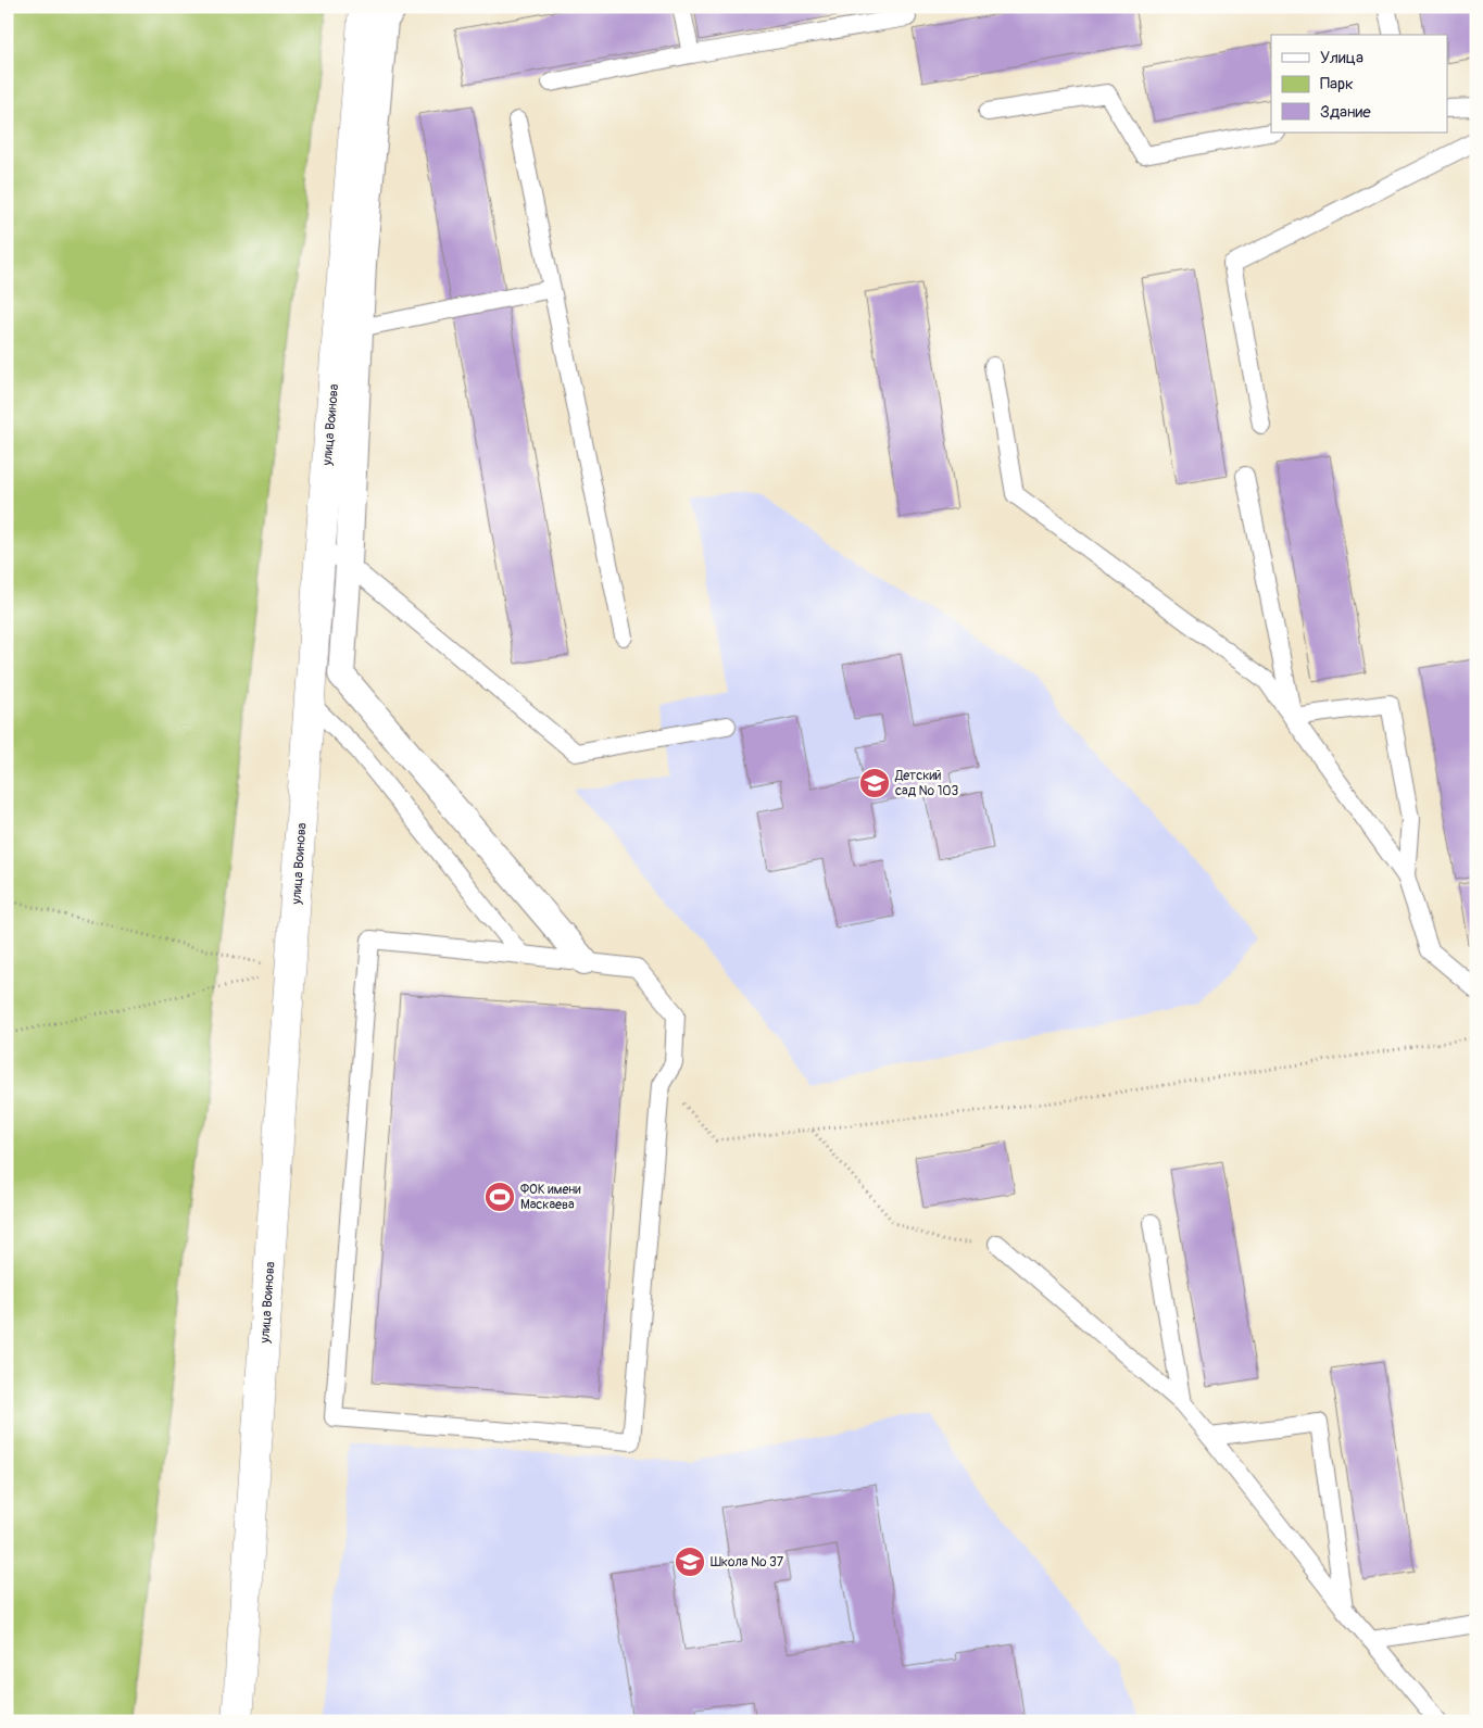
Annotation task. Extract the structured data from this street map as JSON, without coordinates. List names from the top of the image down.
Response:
{
  "streets": {
    "street": ["улица Воинова"]
  },
  "places": {
    "school or university": ["Детский сад № 103", "Школа № 37"],
    "sports": ["ФОК имени Маскаева"]
  },
  "legend": ["Улица", "Парк", "Здание"]
}
